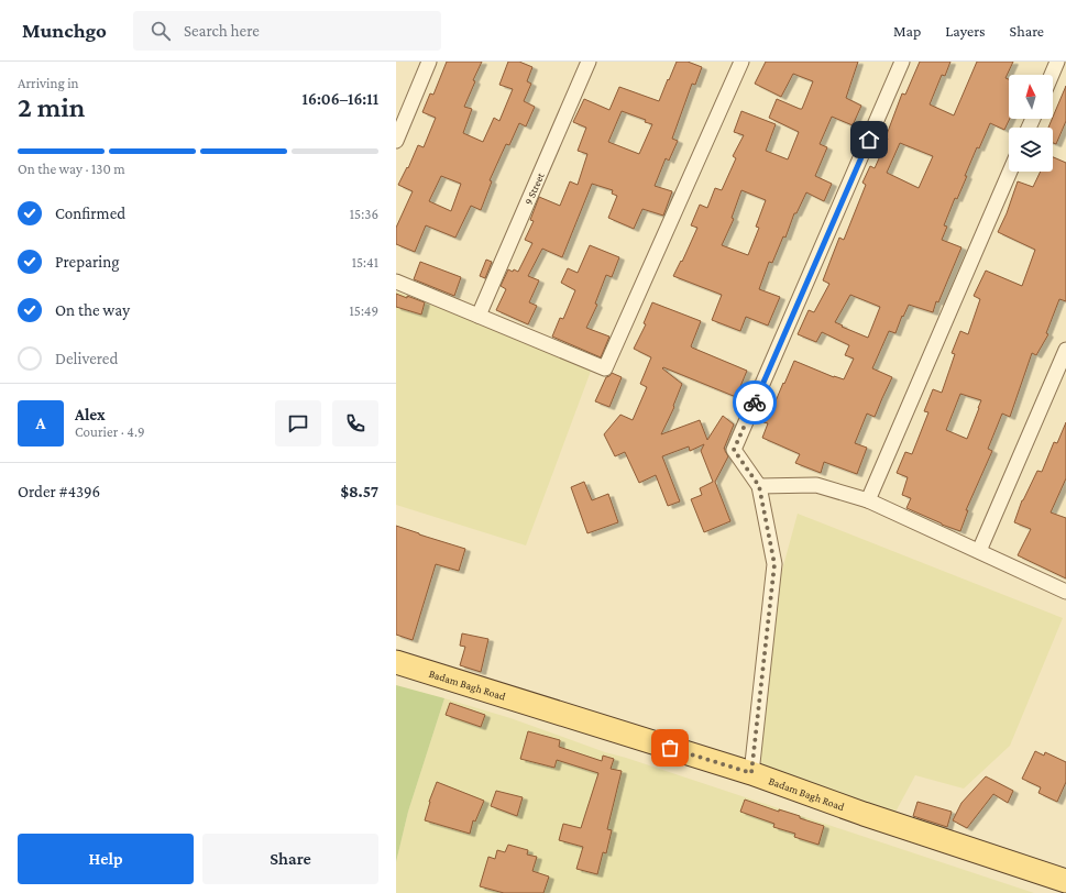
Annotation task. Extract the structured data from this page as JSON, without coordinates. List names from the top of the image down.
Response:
{
  "streets": {
    "main road": ["Badam Bagh Road"],
    "street": ["9 Street"]
  },
  "north": "top",
  "page": {
    "header": "Munchgo",
    "search": "Search here",
    "nav": ["Map", "Layers", "Share"],
    "heading": ["2 min", "Arriving in", "16:06–16:11"],
    "panel": [
      "Alex",
      "Courier · 4.9",
      "Order #4396",
      "$8.57"
    ],
    "bar": "On the way · 130 m",
    "list": [
      ["Confirmed", "15:36"],
      ["Preparing", "15:41"],
      ["On the way", "15:49"],
      "Delivered"
    ],
    "round": "A",
    "buttons": ["Help", "Share"]
  }
}
